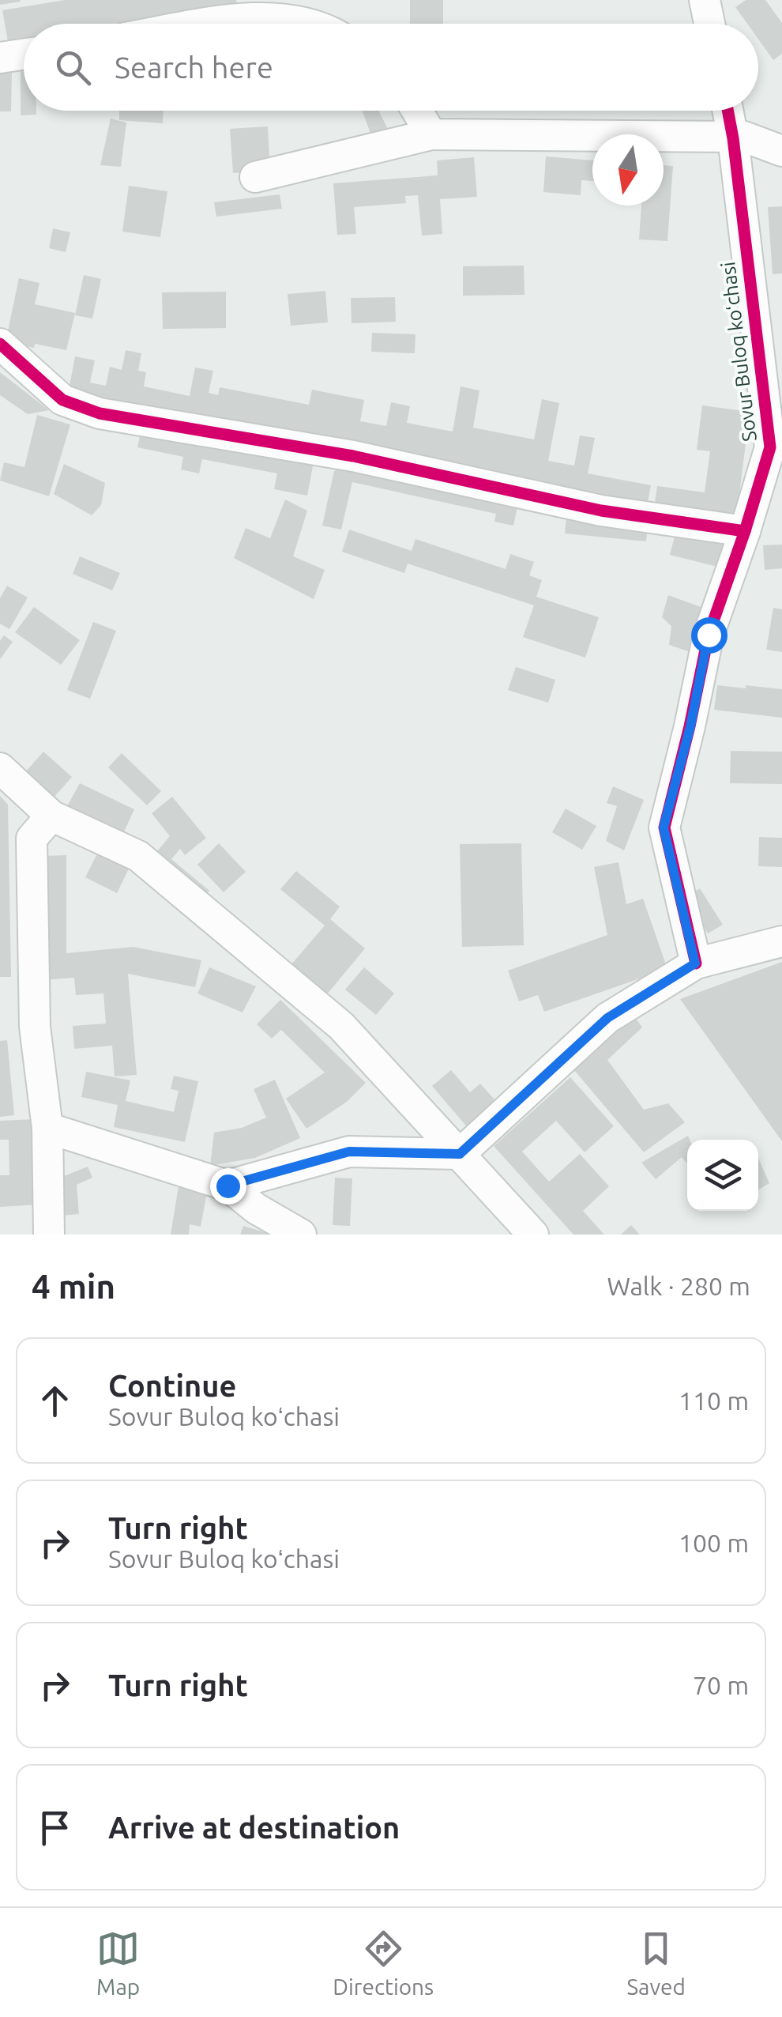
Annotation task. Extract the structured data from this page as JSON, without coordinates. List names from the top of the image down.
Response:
{
  "streets": {
    "street": ["Sovur Buloq koʻchasi"]
  },
  "north": "bottom",
  "page": {
    "search": "Search here",
    "heading": ["4 min", "Walk · 280 m"],
    "list": [
      ["Continue", "Sovur Buloq koʻchasi", "110 m"],
      ["Turn right", "Sovur Buloq koʻchasi", "100 m"],
      ["Turn right", "70 m"],
      "Arrive at destination"
    ],
    "nav": ["Map", "Directions", "Saved"]
  }
}
